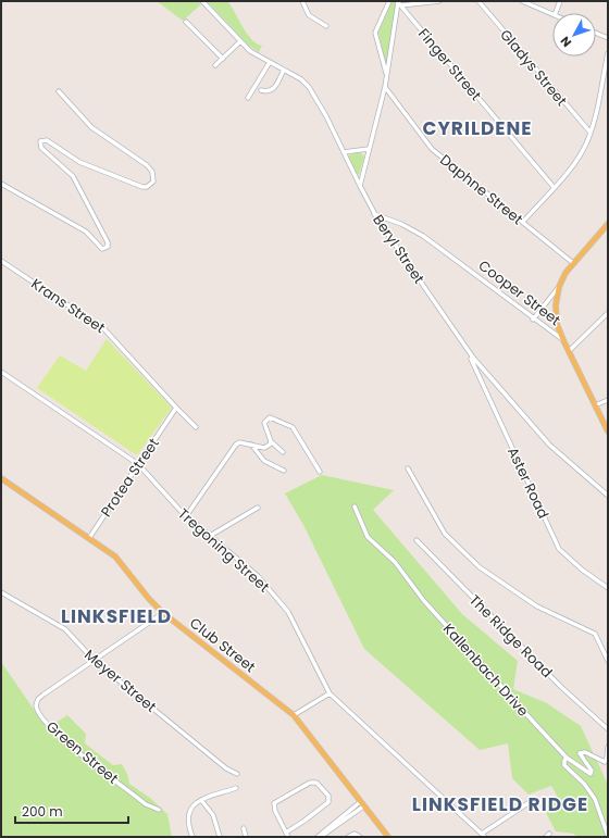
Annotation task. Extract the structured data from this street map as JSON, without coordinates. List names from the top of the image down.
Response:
{
  "streets": {
    "main road": ["Cooper Street", "Club Street"],
    "street": [
      "Finger Street",
      "Gladys Street",
      "Daphne Street",
      "Beryl Street",
      "Krans Street",
      "Protea Street",
      "Aster Road",
      "Tregoning Street",
      "The Ridge Road",
      "Kallenbach Drive",
      "Meyer Street",
      "Green Street"
    ]
  },
  "crossings": [
    ["Beryl Street", "Cooper Street"],
    ["Beryl Street", "Aster Road"],
    ["Krans Street", "Protea Street"],
    ["Protea Street", "Tregoning Street"],
    ["Protea Street", "Club Street"],
    ["Meyer Street", "Green Street"]
  ],
  "districts": ["CYRILDENE", "LINKSFIELD", "LINKSFIELD RIDGE"],
  "scale_bar": "200 m",
  "north": "bottom left"
}
